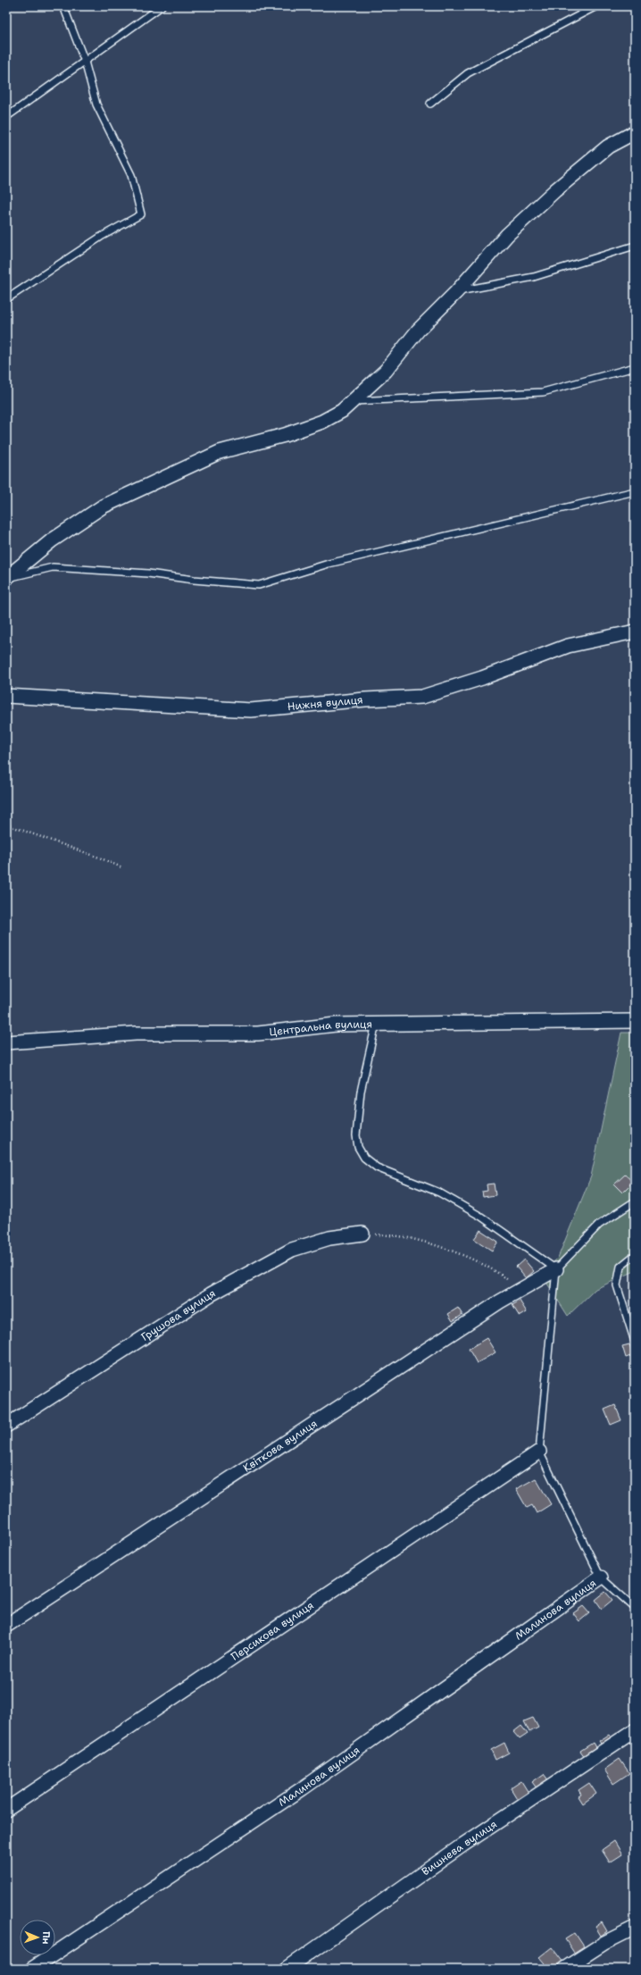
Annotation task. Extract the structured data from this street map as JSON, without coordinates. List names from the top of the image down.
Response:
{
  "streets": {
    "street": [
      "Нижня вулиця",
      "Центральна вулиця",
      "Грушова вулиця",
      "Квіткова вулиця",
      "Малинова вулиця",
      "Персикова вулиця",
      "Вишнева вулиця"
    ]
  },
  "north": "right"
}
